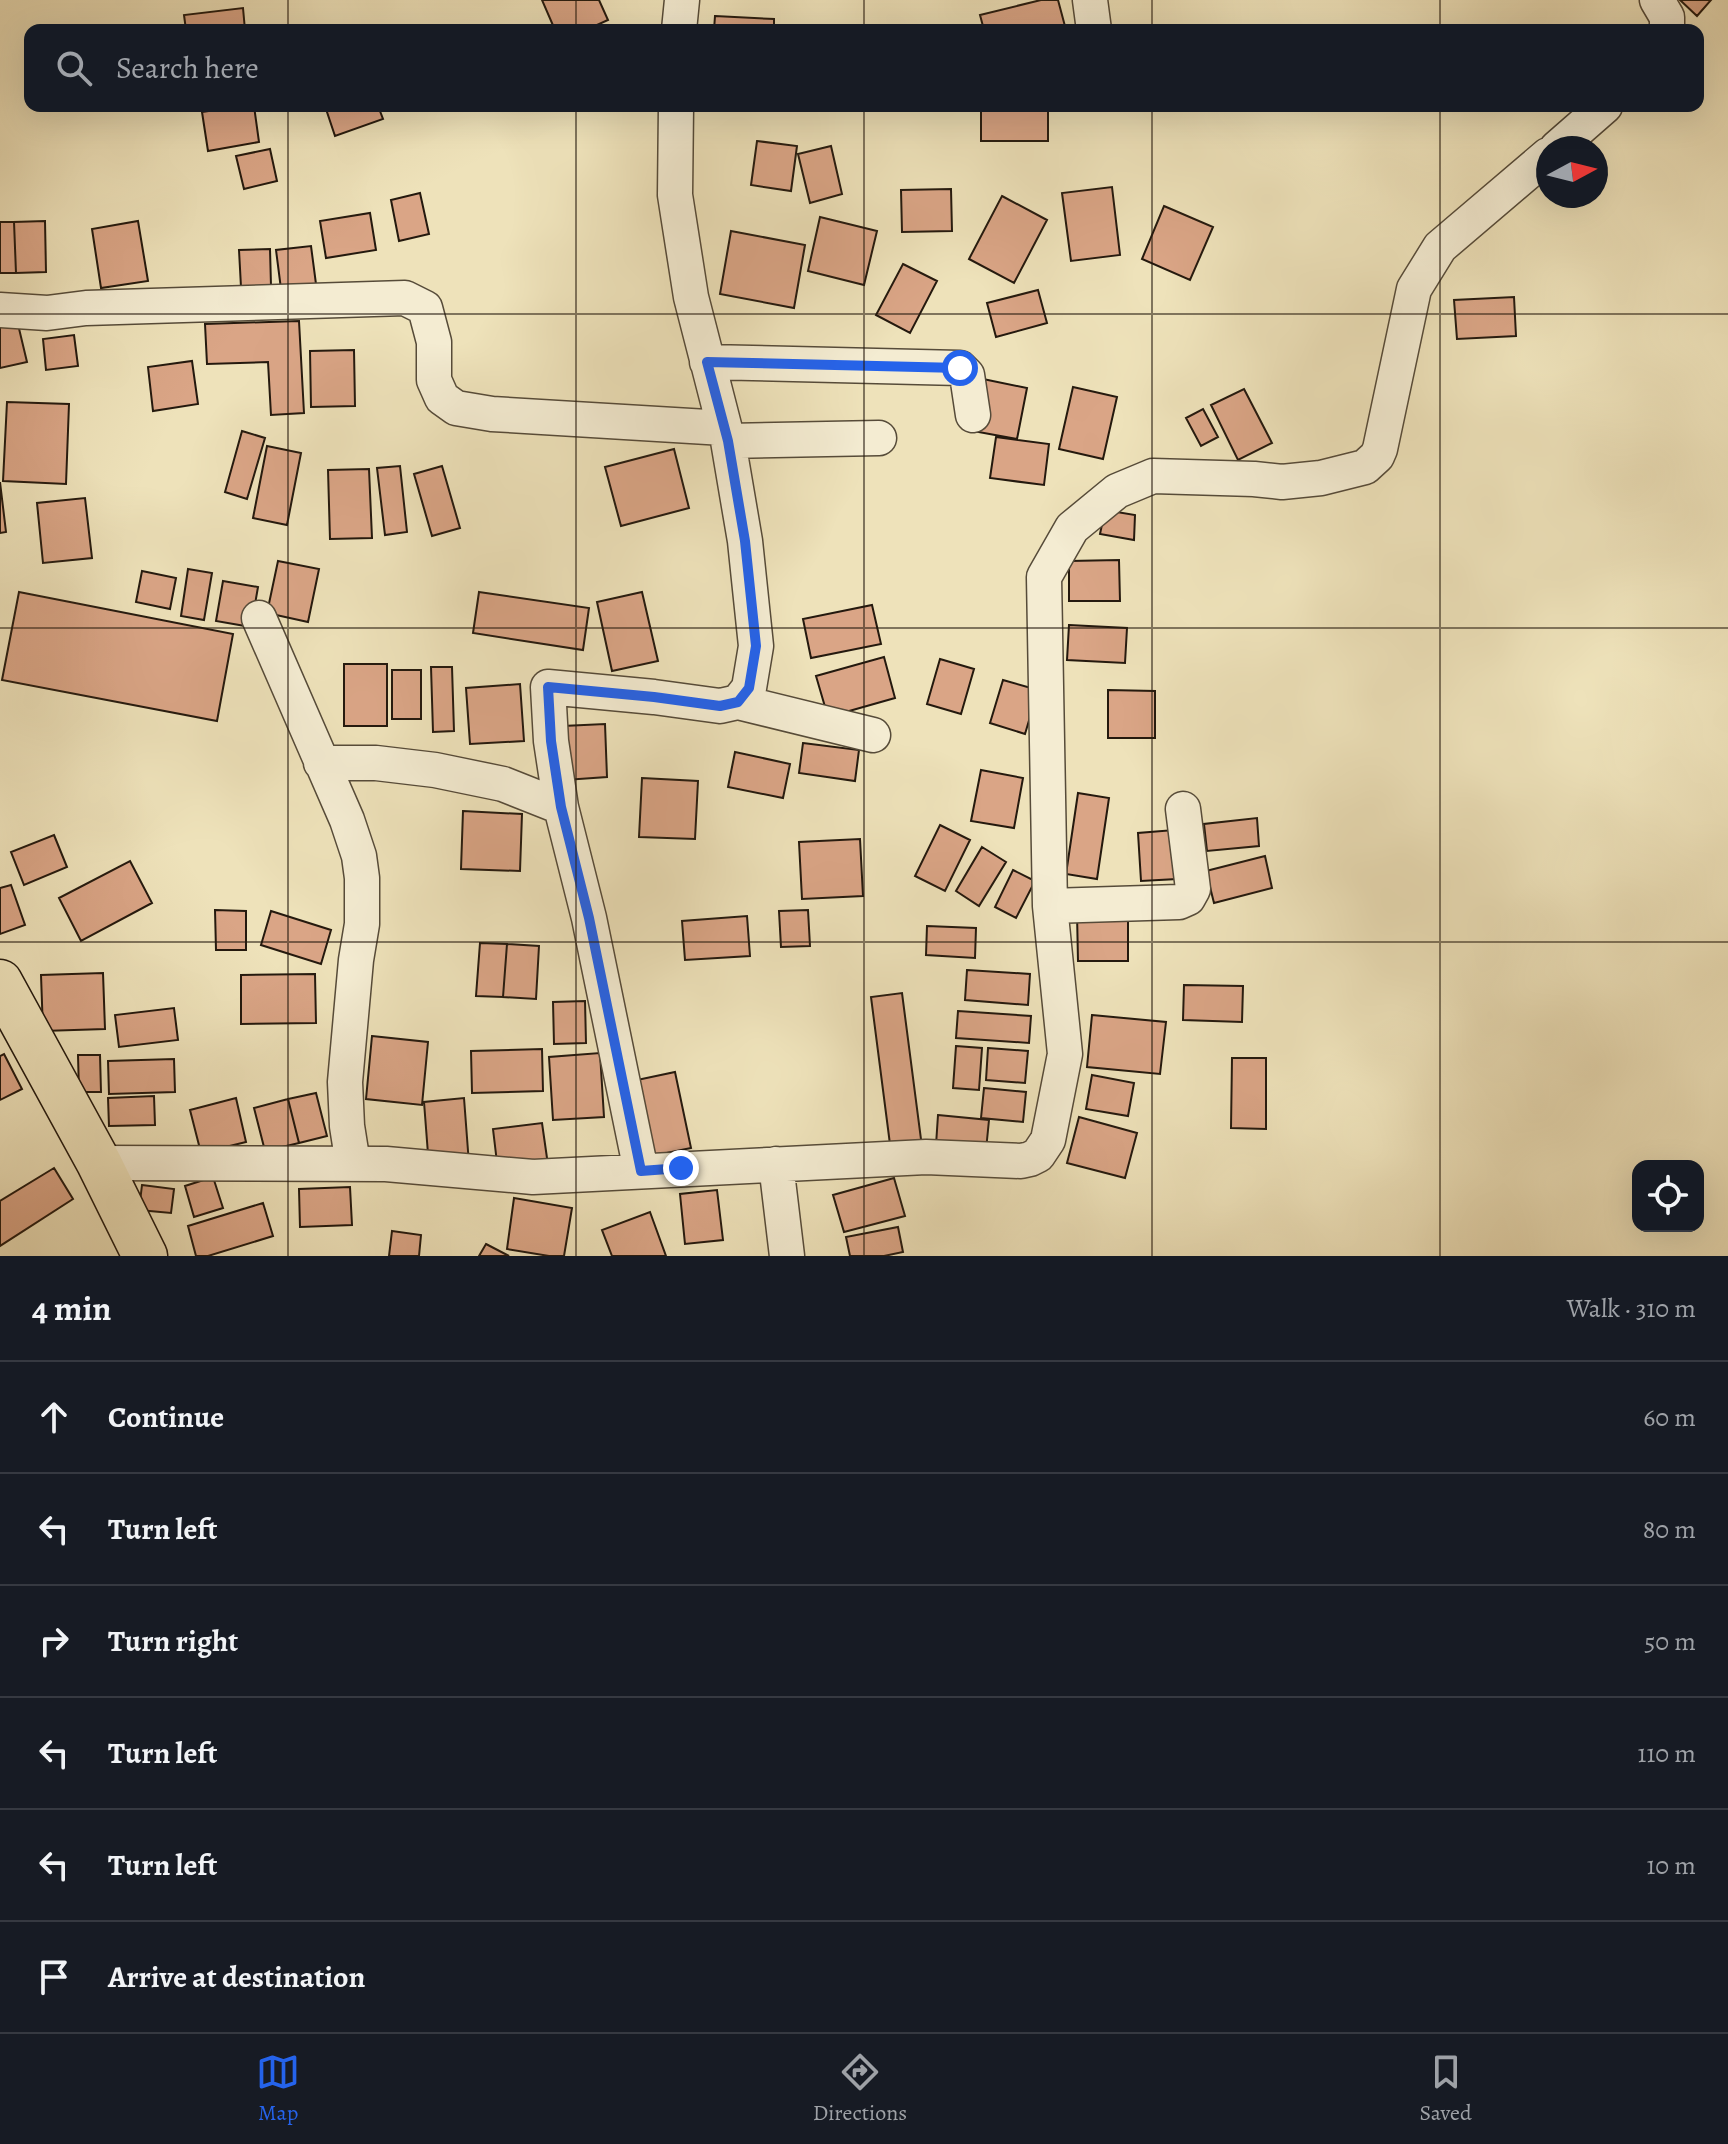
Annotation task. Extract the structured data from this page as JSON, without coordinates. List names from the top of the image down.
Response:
{
  "north": "right",
  "page": {
    "search": "Search here",
    "heading": ["4 min", "Walk · 310 m"],
    "list": [
      ["Continue", "60 m"],
      ["Turn left", "80 m"],
      ["Turn right", "50 m"],
      ["Turn left", "110 m"],
      ["Turn left", "10 m"],
      "Arrive at destination"
    ],
    "nav": ["Map", "Directions", "Saved"]
  }
}
